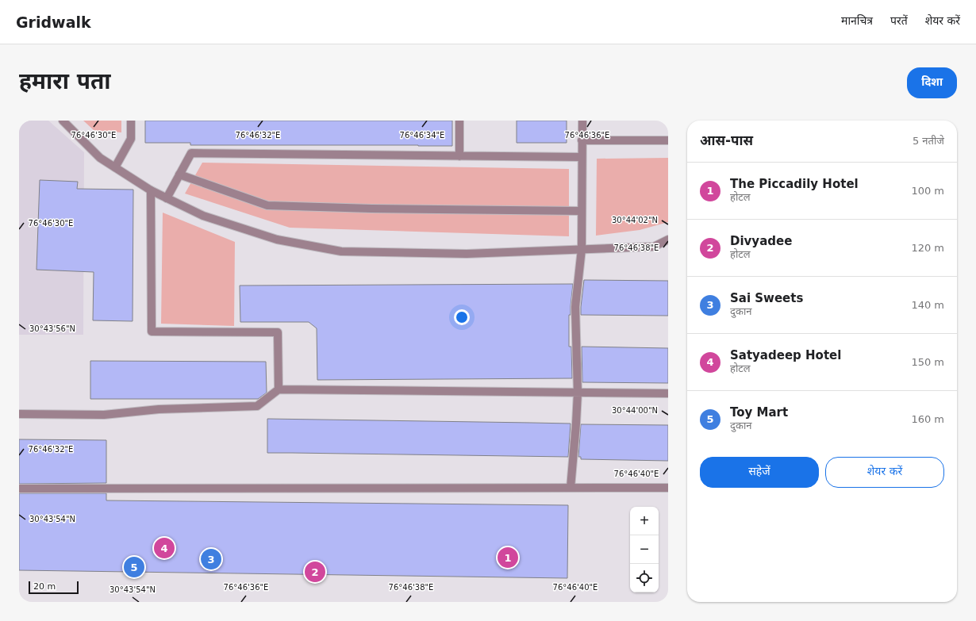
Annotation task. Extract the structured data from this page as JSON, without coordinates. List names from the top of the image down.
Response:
{
  "scale_bar": "20 m",
  "page": {
    "header": "Gridwalk",
    "nav": ["मानचित्र", "परतें", "शेयर करें"],
    "buttons": [
      "दिशा",
      ["सहेजें", "शेयर करें"]
    ],
    "title": "हमारा पता",
    "heading": ["आस-पास", "5 नतीजे"],
    "list": [
      {
        "mark": "1",
        "name": "The Piccadily Hotel",
        "note": "होटल",
        "value": "100 m"
      },
      {
        "mark": "2",
        "name": "Divyadee",
        "note": "होटल",
        "value": "120 m"
      },
      {
        "mark": "3",
        "name": "Sai Sweets",
        "note": "दुकान",
        "value": "140 m"
      },
      {
        "mark": "4",
        "name": "Satyadeep Hotel",
        "note": "होटल",
        "value": "150 m"
      },
      {
        "mark": "5",
        "name": "Toy Mart",
        "note": "दुकान",
        "value": "160 m"
      }
    ],
    "map_buttons": ["+", "−"],
    "pins": [
      "4",
      "1",
      "3",
      "5",
      "2"
    ],
    "scale": "20 m"
  },
  "coordinates": [
    "76°46'30\"E",
    "76°46'32\"E",
    "76°46'34\"E",
    "76°46'36\"E",
    "30°44'02\"N",
    "76°46'38\"E",
    "30°43'56\"N",
    "30°44'00\"N",
    "76°46'40\"E",
    "30°43'54\"N"
  ]
}
